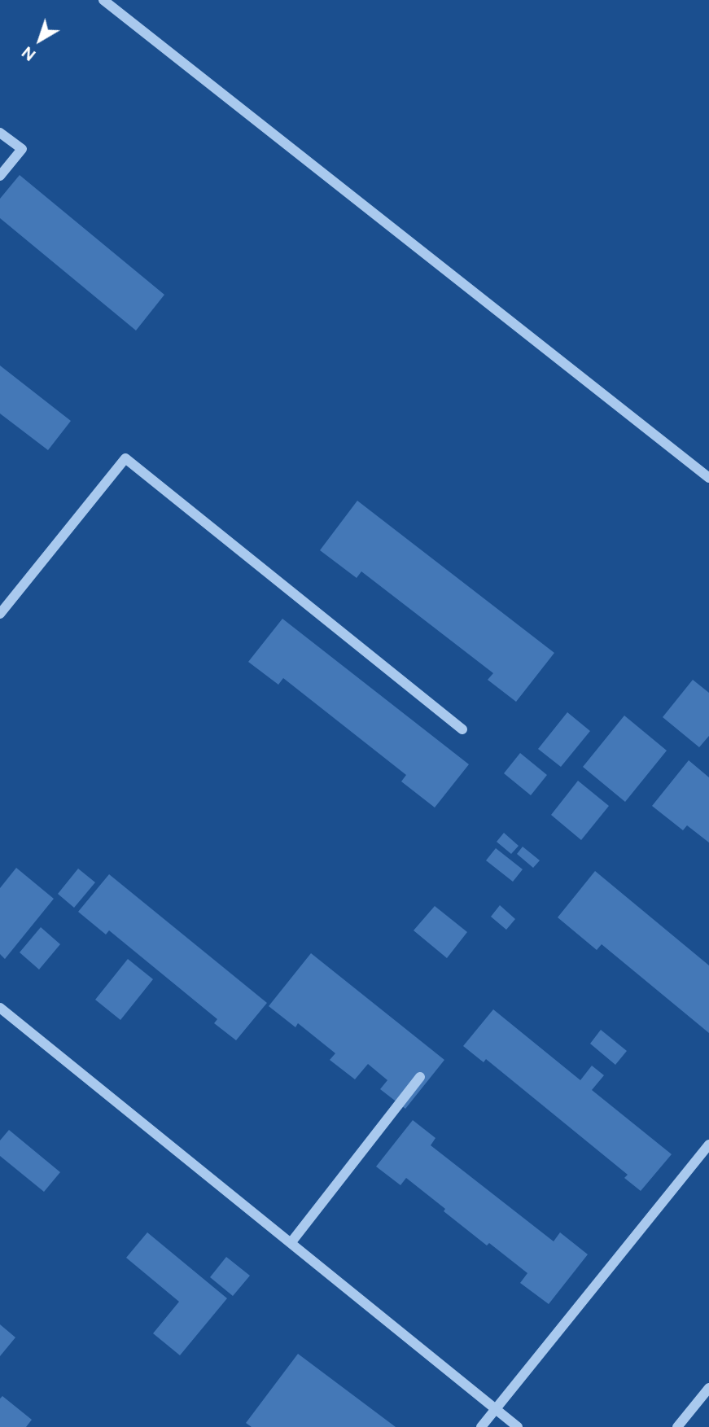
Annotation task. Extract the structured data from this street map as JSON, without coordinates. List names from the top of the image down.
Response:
{
  "north": "bottom left"
}
